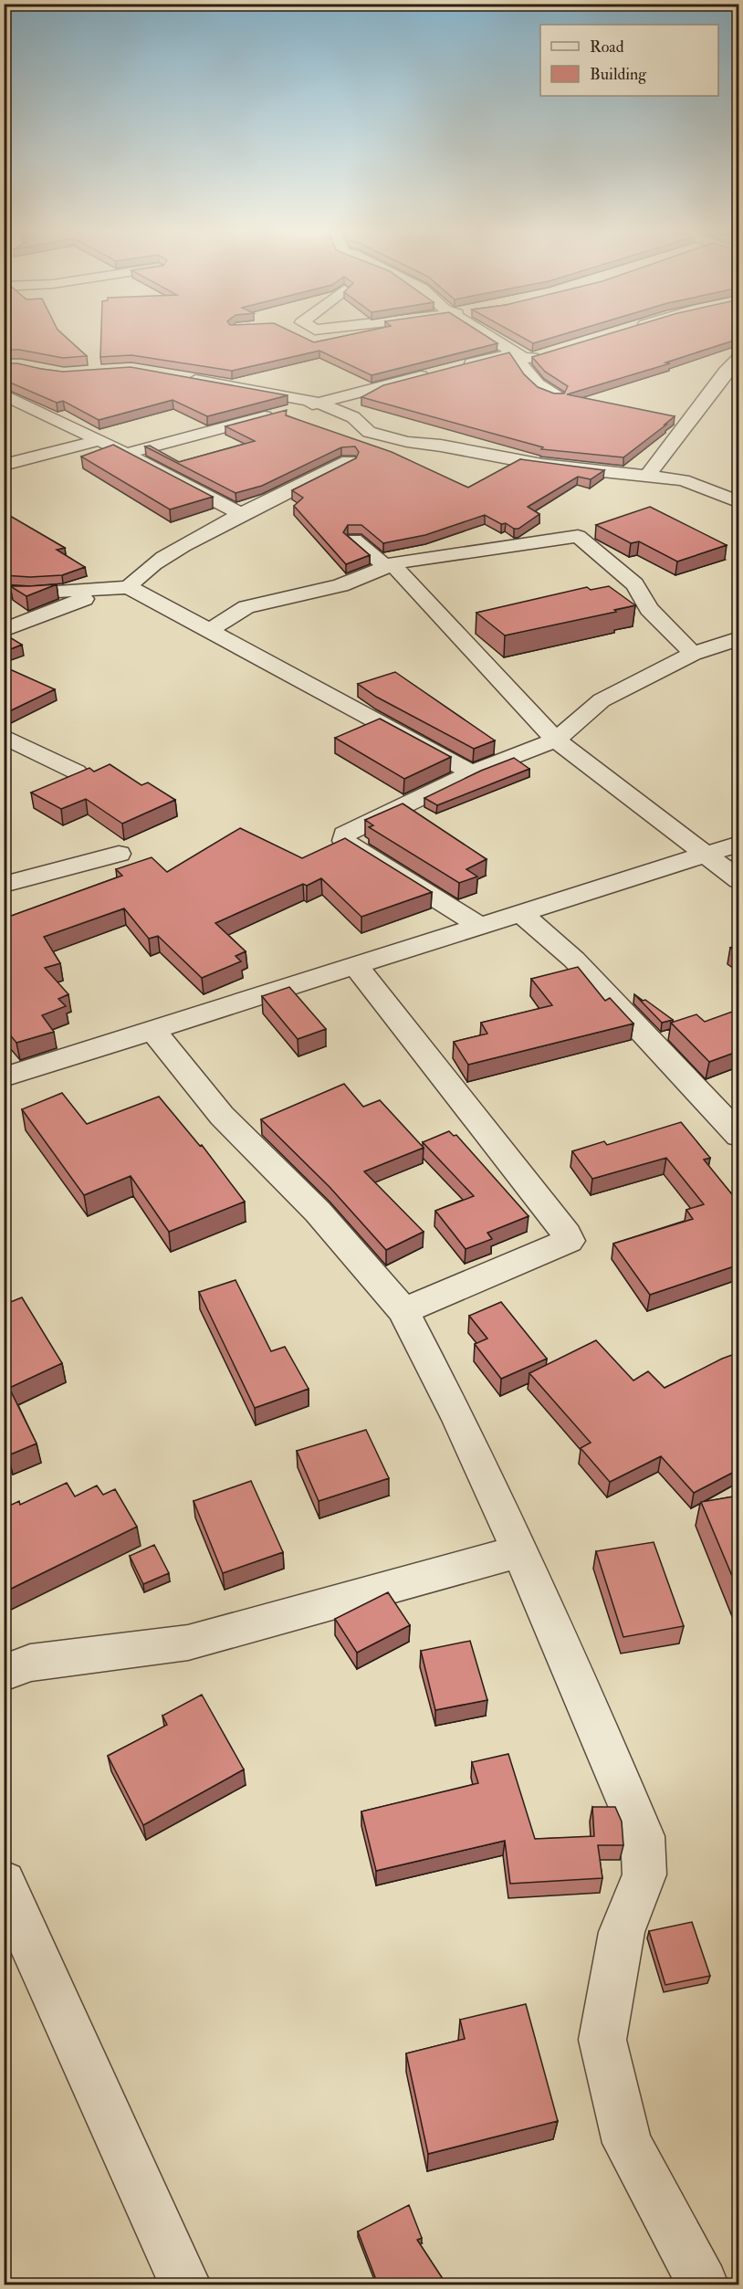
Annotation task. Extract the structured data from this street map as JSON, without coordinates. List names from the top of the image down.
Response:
{
  "legend": ["Road", "Building"]
}
